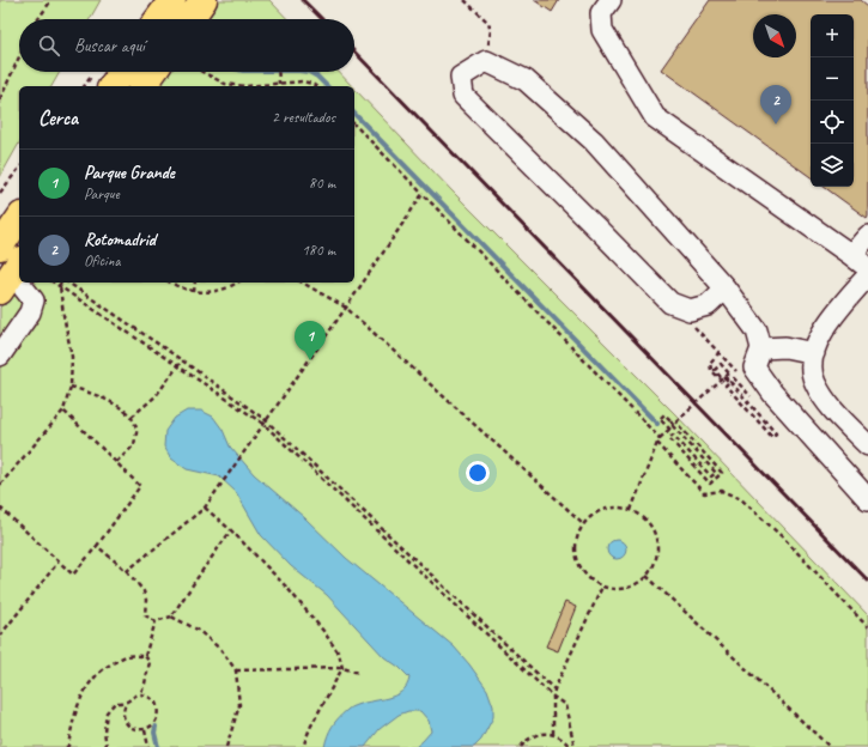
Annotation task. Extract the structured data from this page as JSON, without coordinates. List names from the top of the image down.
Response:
{
  "north": "bottom right",
  "page": {
    "map_buttons": ["+", "−"],
    "search": "Buscar aquí",
    "pins": ["2", "1"],
    "heading": ["Cerca", "2 resultados"],
    "list": [
      {
        "mark": "1",
        "name": "Parque Grande",
        "note": "Parque",
        "value": "80 m"
      },
      {
        "mark": "2",
        "name": "Rotomadrid",
        "note": "Oficina",
        "value": "180 m"
      }
    ]
  }
}
